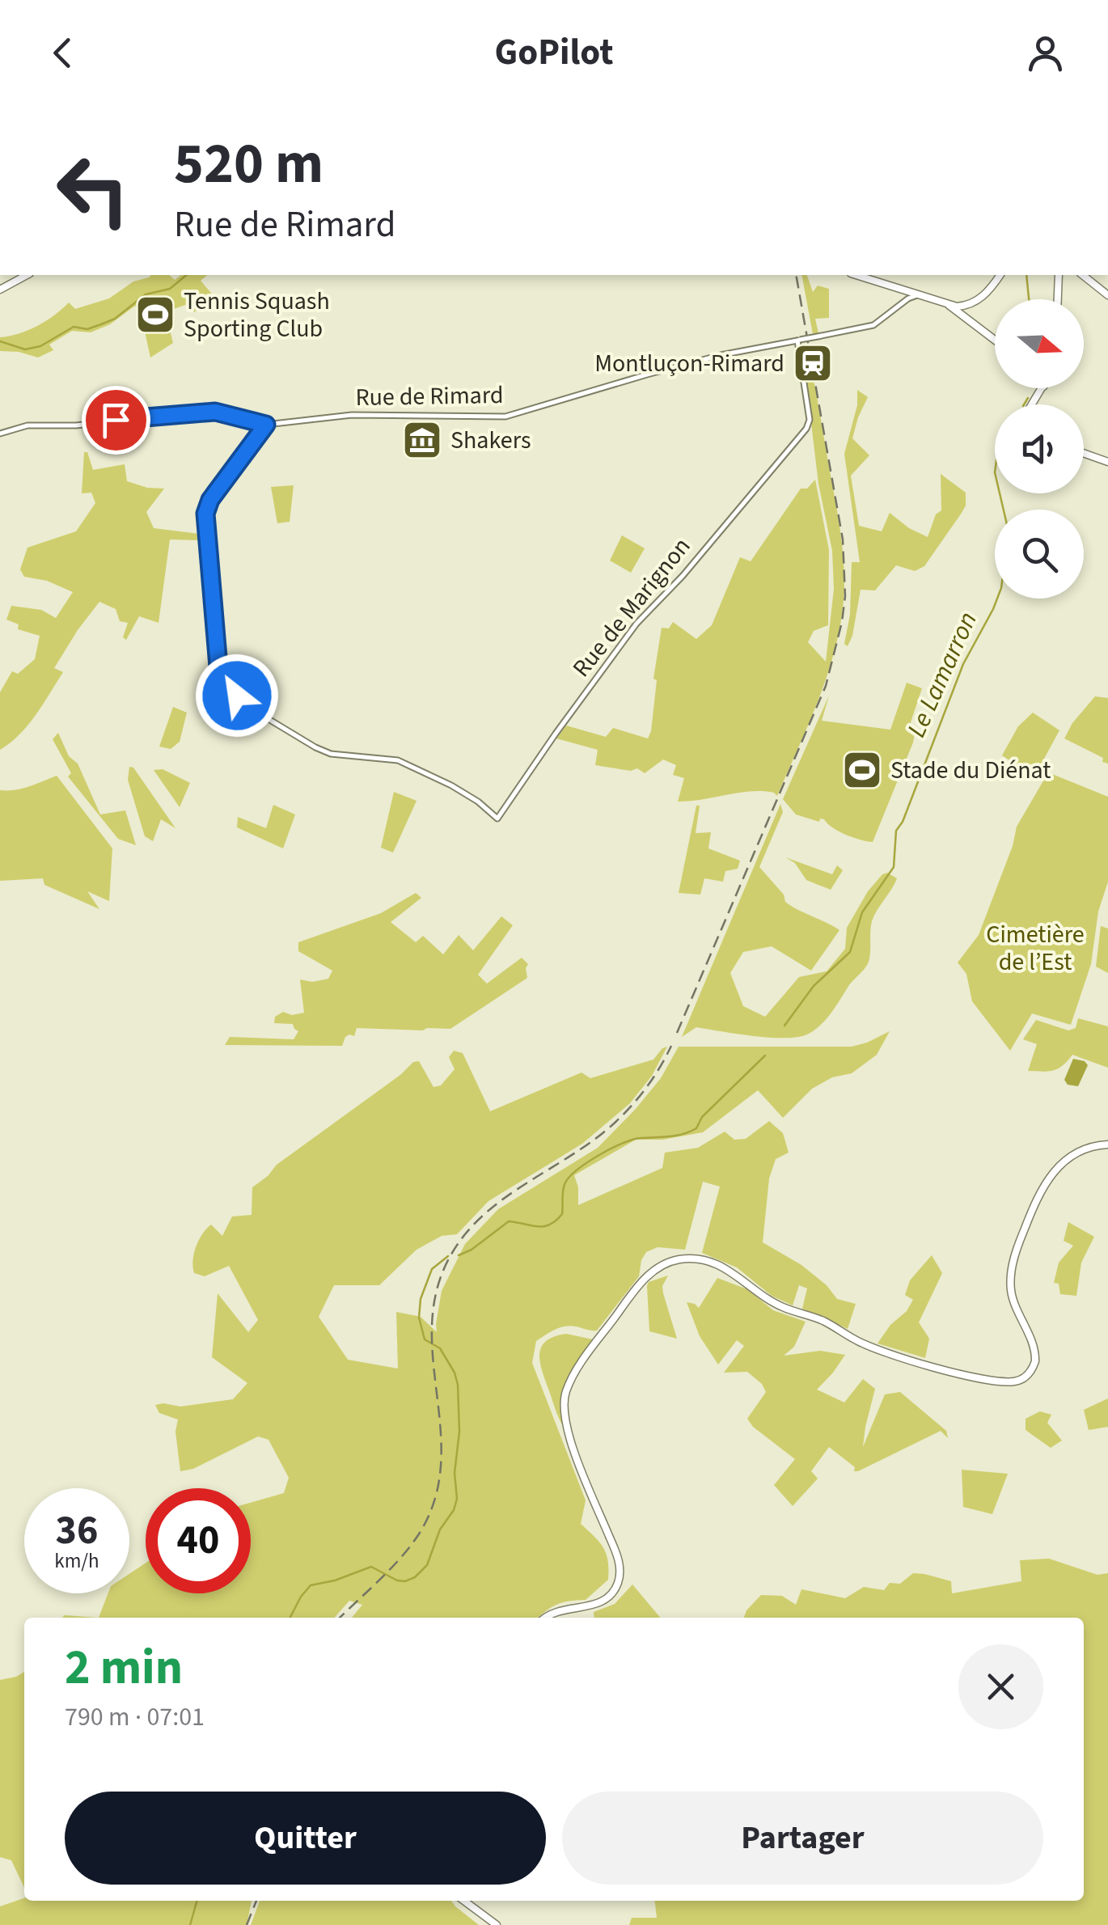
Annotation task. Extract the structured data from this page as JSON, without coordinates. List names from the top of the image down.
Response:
{
  "streets": {
    "street": ["Rue de Rimard", "Rue de Marignon"]
  },
  "crossings": [
    ["Rue de Rimard", "Rue de Marignon"]
  ],
  "water": ["Le Lamarron"],
  "parks": ["Cimetière de l’Est"],
  "places": {
    "sports": ["Tennis Squash Sporting Club", "Stade du Diénat"],
    "station": ["Montluçon-Rimard"],
    "museum": ["Shakers"]
  },
  "north": "right",
  "page": {
    "header": "GoPilot",
    "turn": ["520 m", "Rue de Rimard"],
    "speed": "36 km/h",
    "limit": "40",
    "heading": ["2 min", "790 m · 07:01"],
    "buttons": ["Quitter", "Partager"]
  }
}
